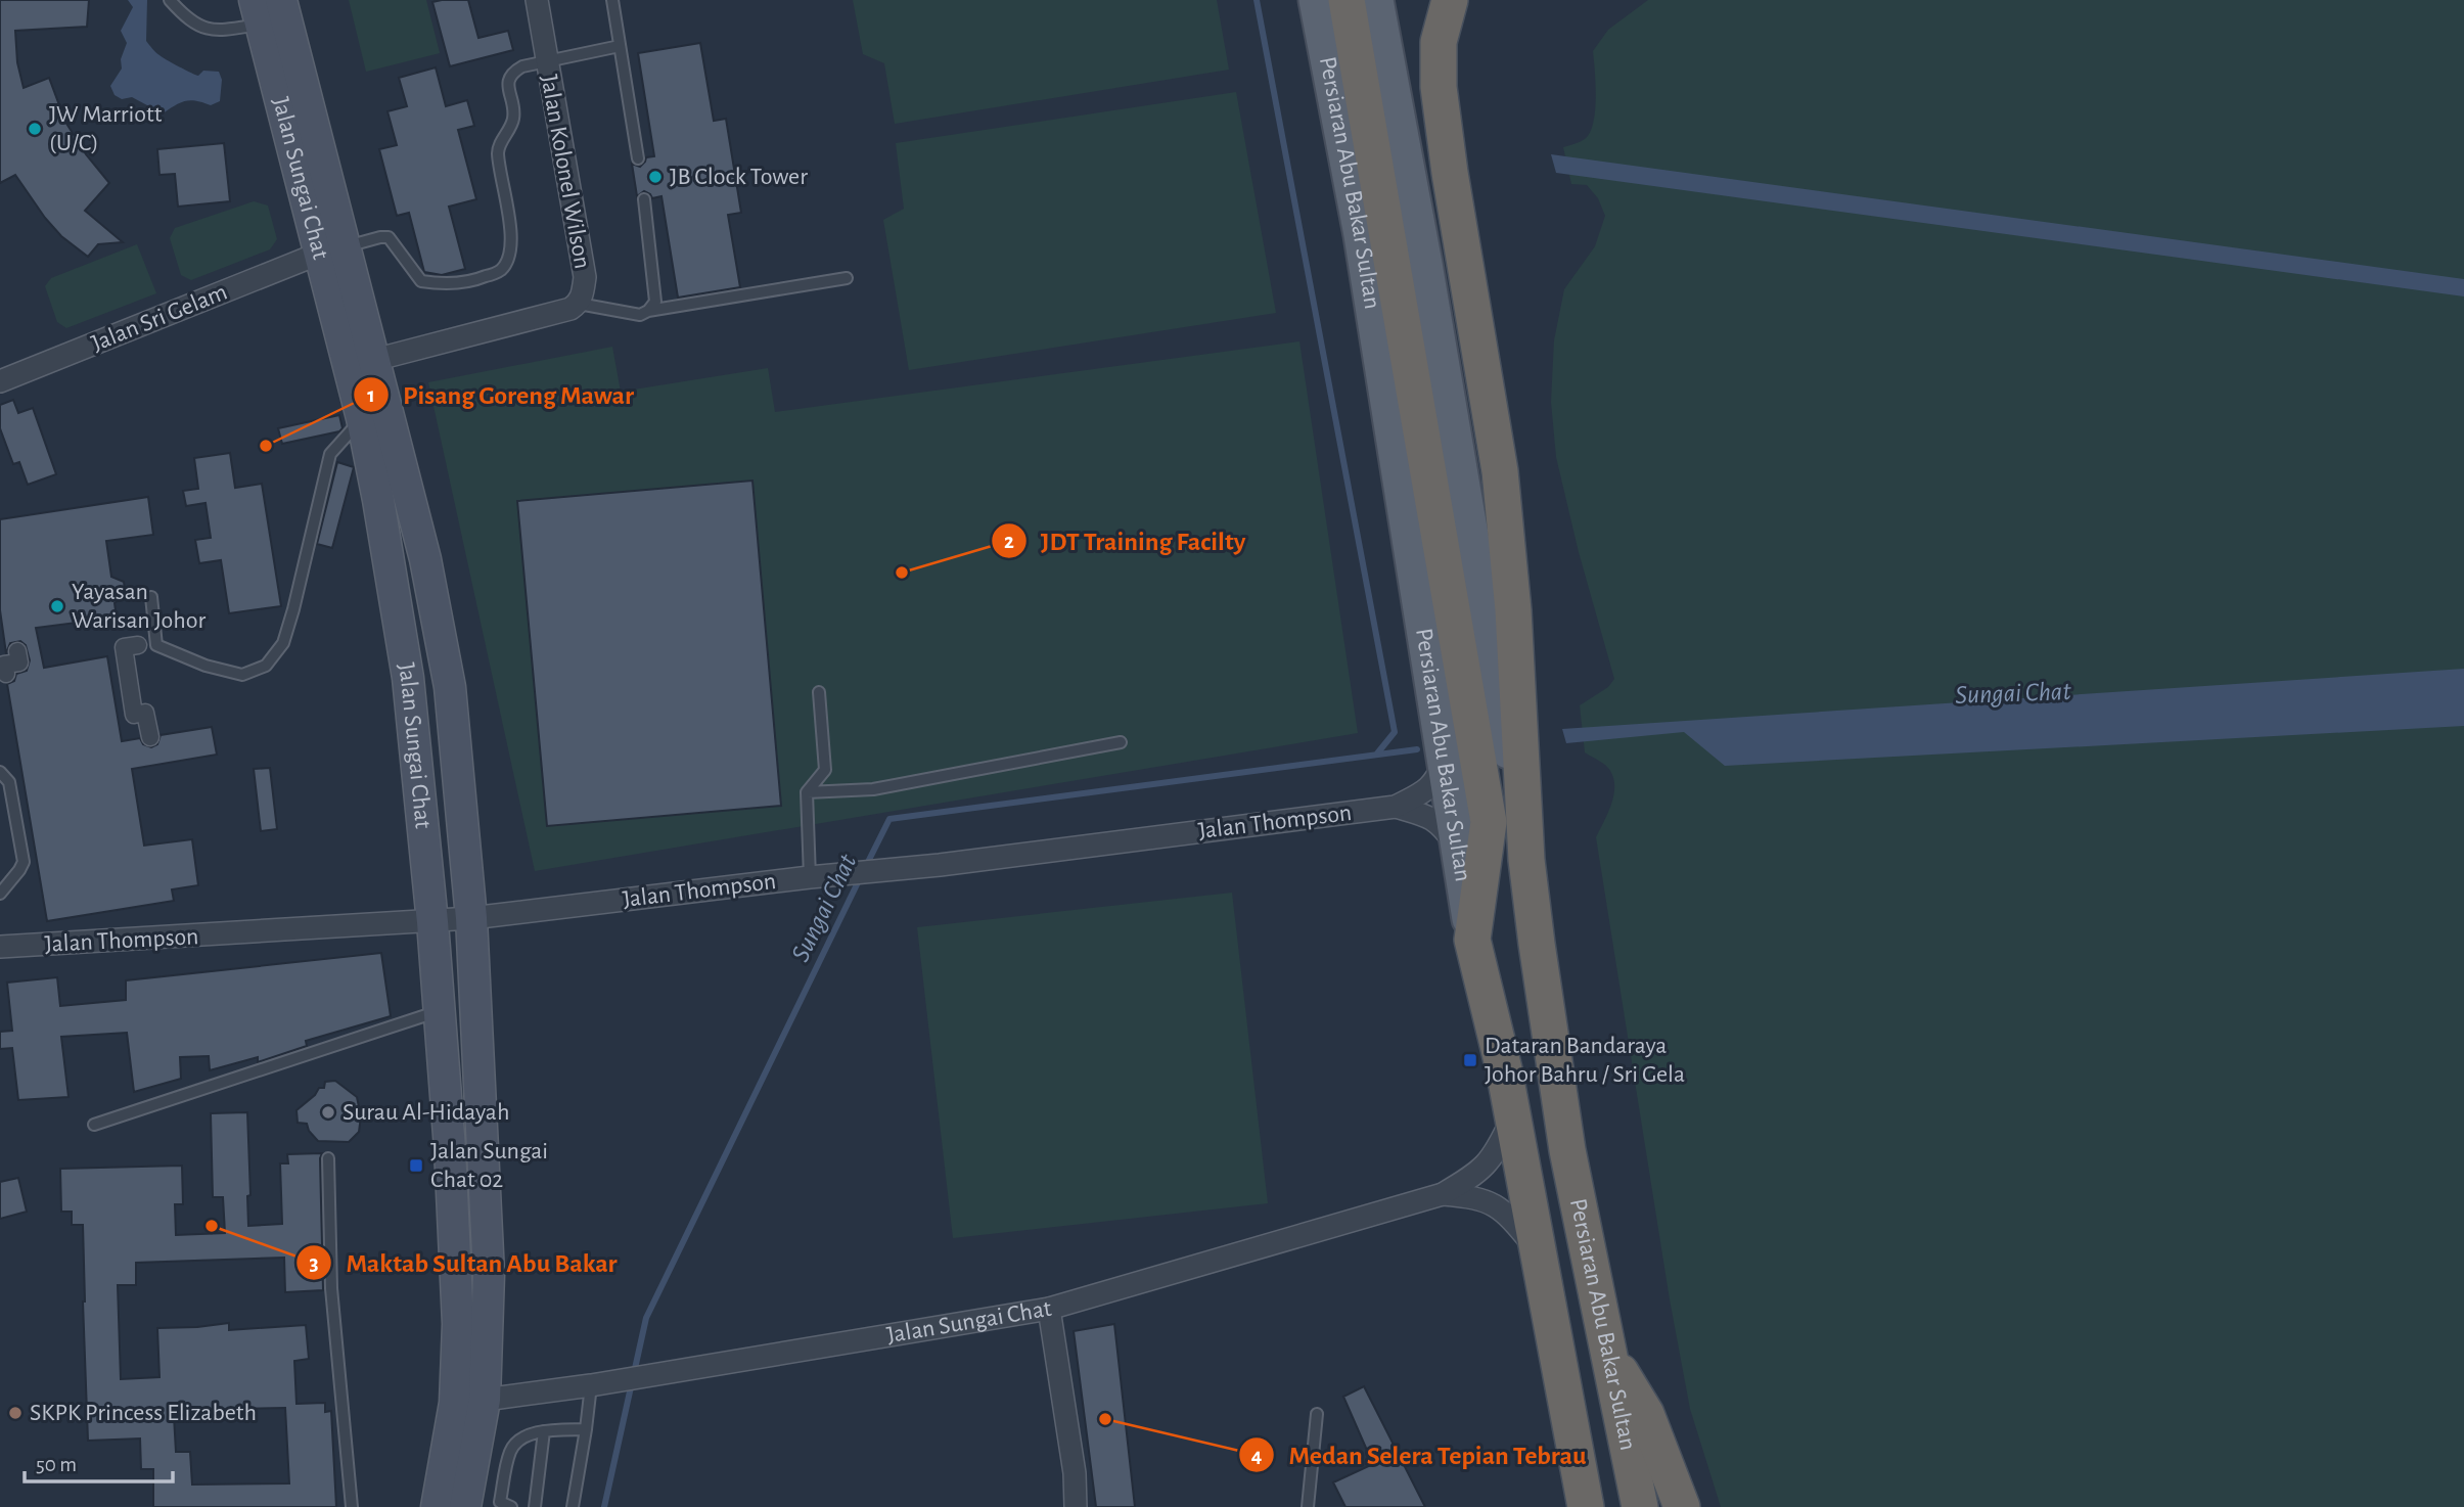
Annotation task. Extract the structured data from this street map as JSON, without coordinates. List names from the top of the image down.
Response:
{
  "streets": {
    "highway": ["Persiaran Abu Bakar Sultan"],
    "main road": ["Jalan Sungai Chat"],
    "street": ["Jalan Kolonel Wilson", "Jalan Sri Gelam", "Jalan Thompson"]
  },
  "crossings": [
    ["Jalan Kolonel Wilson", "Jalan Sungai Chat"],
    ["Jalan Sungai Chat", "Persiaran Abu Bakar Sultan"],
    ["Jalan Sungai Chat", "Jalan Sri Gelam"],
    ["Jalan Sungai Chat", "Jalan Thompson"],
    ["Persiaran Abu Bakar Sultan", "Jalan Thompson"]
  ],
  "water": ["Sungai Chat"],
  "places": {
    "other": [
      "JW Marriott (U/C)",
      "JB Clock Tower",
      "Pisang Goreng Mawar",
      "JDT Training Facilty",
      "Yayasan Warisan Johor",
      "Surau Al-Hidayah",
      "Maktab Sultan Abu Bakar",
      "SKPK Princess Elizabeth",
      "Medan Selera Tepian Tebrau"
    ],
    "transit": ["Dataran Bandaraya Johor Bahru / Sri Gela", "Jalan Sungai Chat 02"]
  },
  "scale_bar": "50 m"
}
